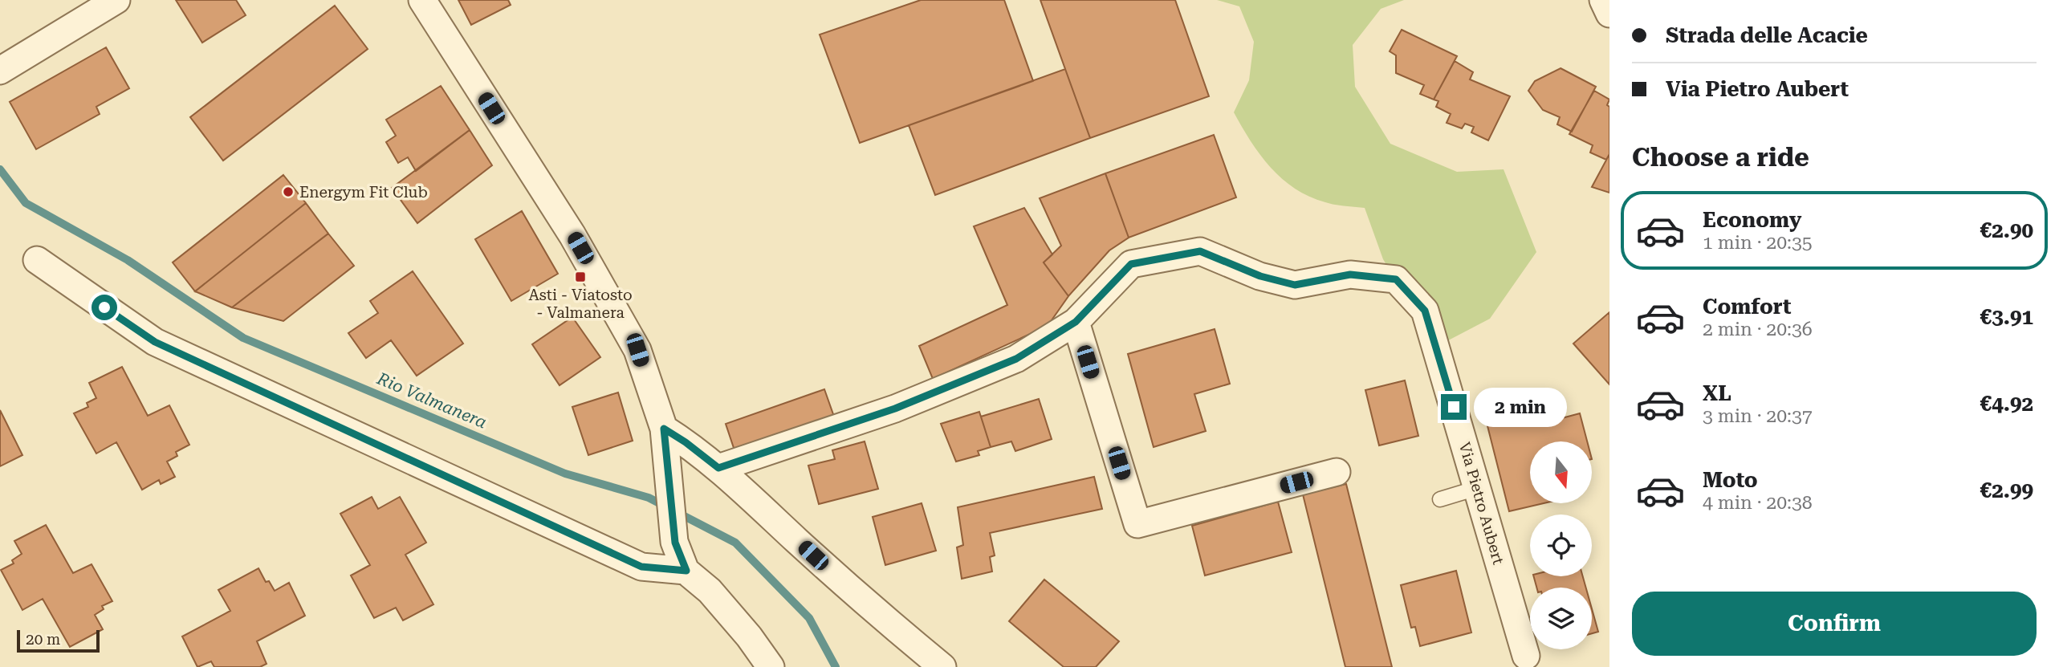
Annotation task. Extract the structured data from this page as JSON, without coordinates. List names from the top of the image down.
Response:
{
  "streets": {
    "street": ["Via Pietro Aubert"]
  },
  "water": ["Rio Valmanera"],
  "places": {
    "other": ["Energym Fit Club"],
    "transit": ["Asti - Viatosto - Valmanera"]
  },
  "scale_bar": "20 m",
  "north": "bottom",
  "page": {
    "banner": ["Strada delle Acacie", "Via Pietro Aubert"],
    "heading": "Choose a ride",
    "list": [
      {
        "name": "Economy",
        "note": "1 min · 20:35",
        "value": "€2.90"
      },
      {
        "name": "Comfort",
        "note": "2 min · 20:36",
        "value": "€3.91"
      },
      {
        "name": "XL",
        "note": "3 min · 20:37",
        "value": "€4.92"
      },
      {
        "name": "Moto",
        "note": "4 min · 20:38",
        "value": "€2.99"
      }
    ],
    "bubble": "2 min",
    "buttons": "Confirm",
    "scale": "20 m"
  }
}
